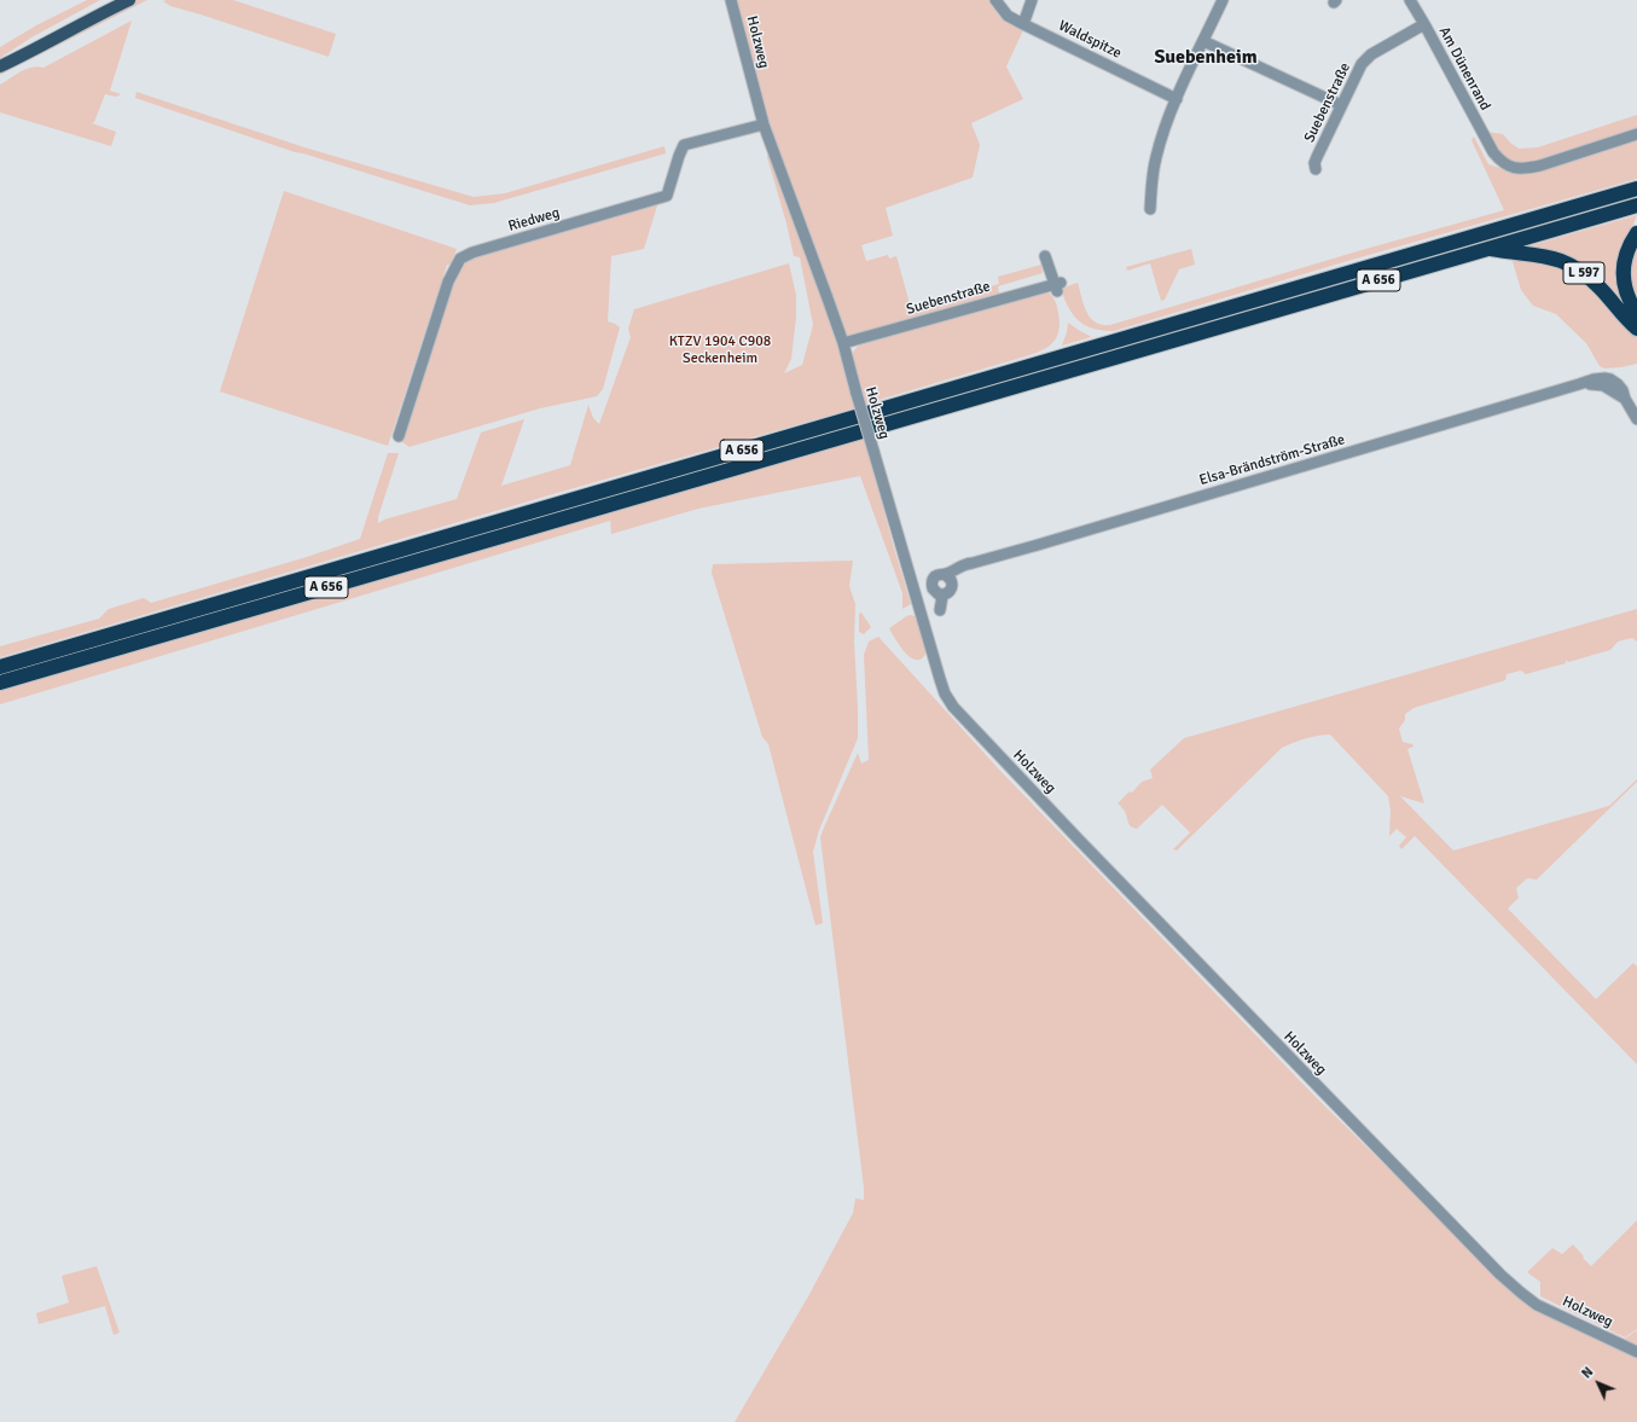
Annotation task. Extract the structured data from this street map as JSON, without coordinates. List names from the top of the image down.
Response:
{
  "streets": {
    "highway": ["L 597", "A 656"],
    "street": [
      "Waldspitze",
      "Holzweg",
      "Am Dünenrand",
      "Suebenstraße",
      "Riedweg",
      "Elsa-Brändström-Straße"
    ]
  },
  "crossings": [
    ["Holzweg", "Suebenstraße"],
    ["Holzweg", "Riedweg"],
    ["Am Dünenrand", "Suebenstraße"],
    ["L 597", "A 656"]
  ],
  "districts": ["Suebenheim"],
  "parks": ["KTZV 1904 C908 Seckenheim"],
  "north": "top left"
}
